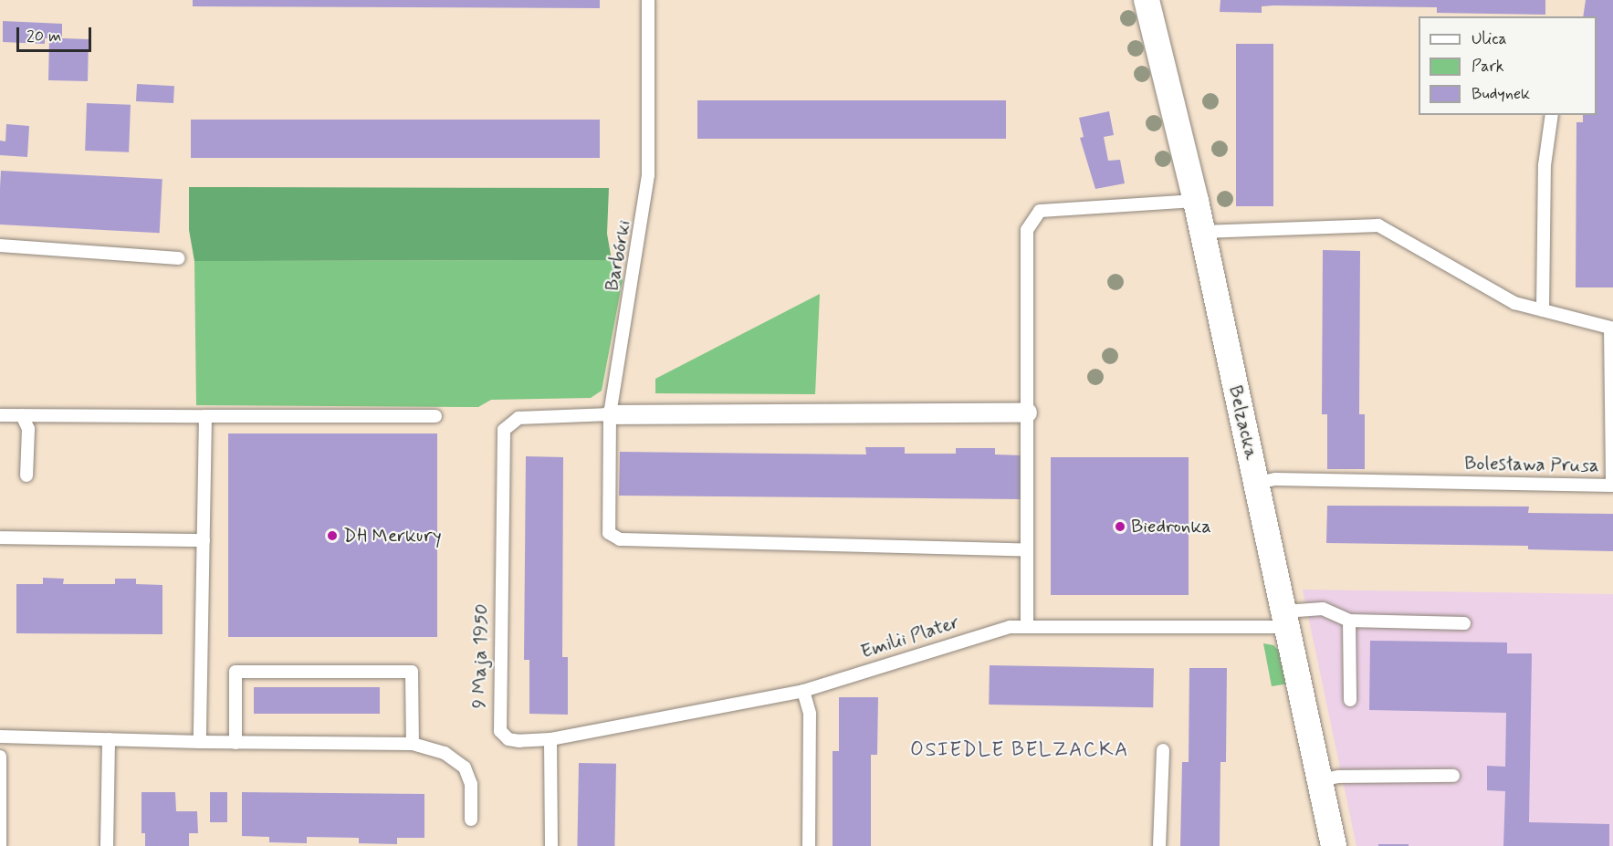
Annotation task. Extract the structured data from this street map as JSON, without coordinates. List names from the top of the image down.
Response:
{
  "streets": {
    "street": ["Belzacka"],
    "lane": [
      "Barbórki",
      "Bolesława Prusa",
      "Emilii Plater",
      "9 Maja 1950"
    ]
  },
  "crossings": [
    ["Barbórki", "9 Maja 1950"],
    ["Belzacka", "Bolesława Prusa"],
    ["Belzacka", "Emilii Plater"],
    ["Emilii Plater", "9 Maja 1950"]
  ],
  "districts": ["OSIEDLE BELZACKA"],
  "places": ["Biedronka", "DH Merkury"],
  "legend": ["Ulica", "Park", "Budynek"],
  "scale_bar": "20 m"
}
